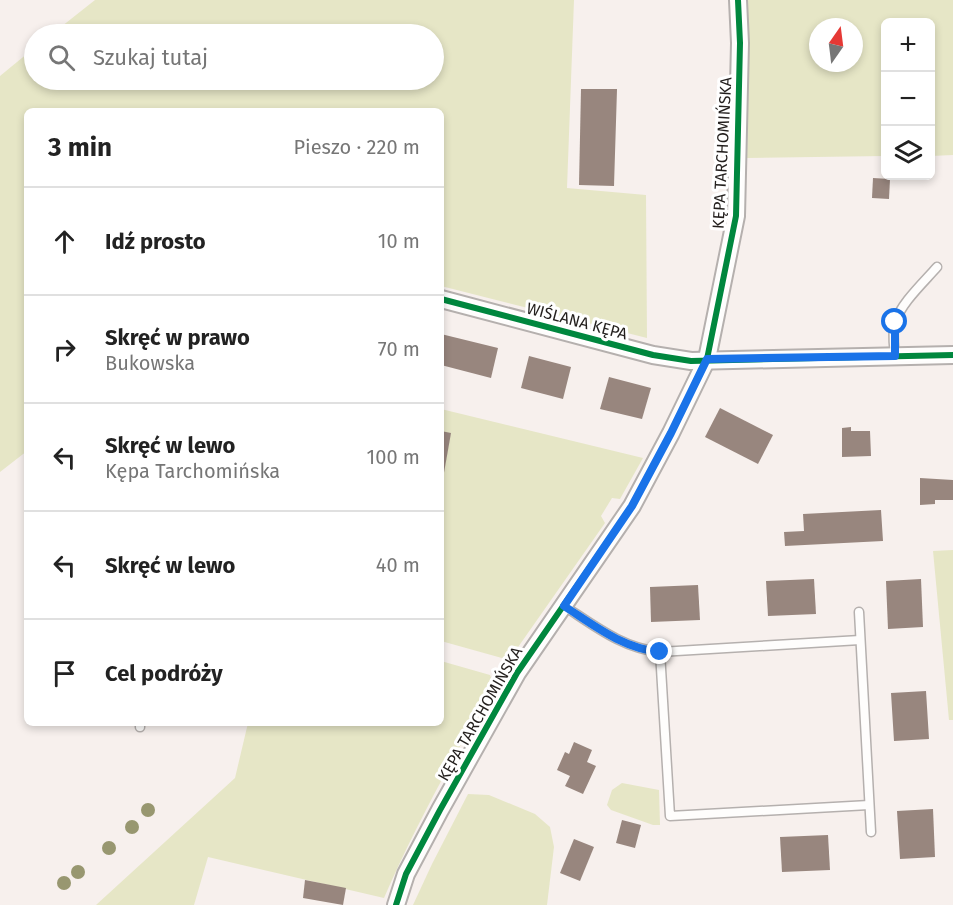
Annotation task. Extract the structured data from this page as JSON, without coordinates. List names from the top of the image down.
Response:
{
  "streets": {
    "street": ["KĘPA TARCHOMIŃSKA", "WIŚLANA KĘPA"]
  },
  "crossings": [
    ["KĘPA TARCHOMIŃSKA", "WIŚLANA KĘPA"]
  ],
  "north": "top",
  "page": {
    "map_buttons": ["+", "−"],
    "search": "Szukaj tutaj",
    "heading": ["3 min", "Pieszo · 220 m"],
    "list": [
      ["Idź prosto", "10 m"],
      ["Skręć w prawo", "Bukowska", "70 m"],
      ["Skręć w lewo", "Kępa Tarchomińska", "100 m"],
      ["Skręć w lewo", "40 m"],
      "Cel podróży"
    ]
  }
}
